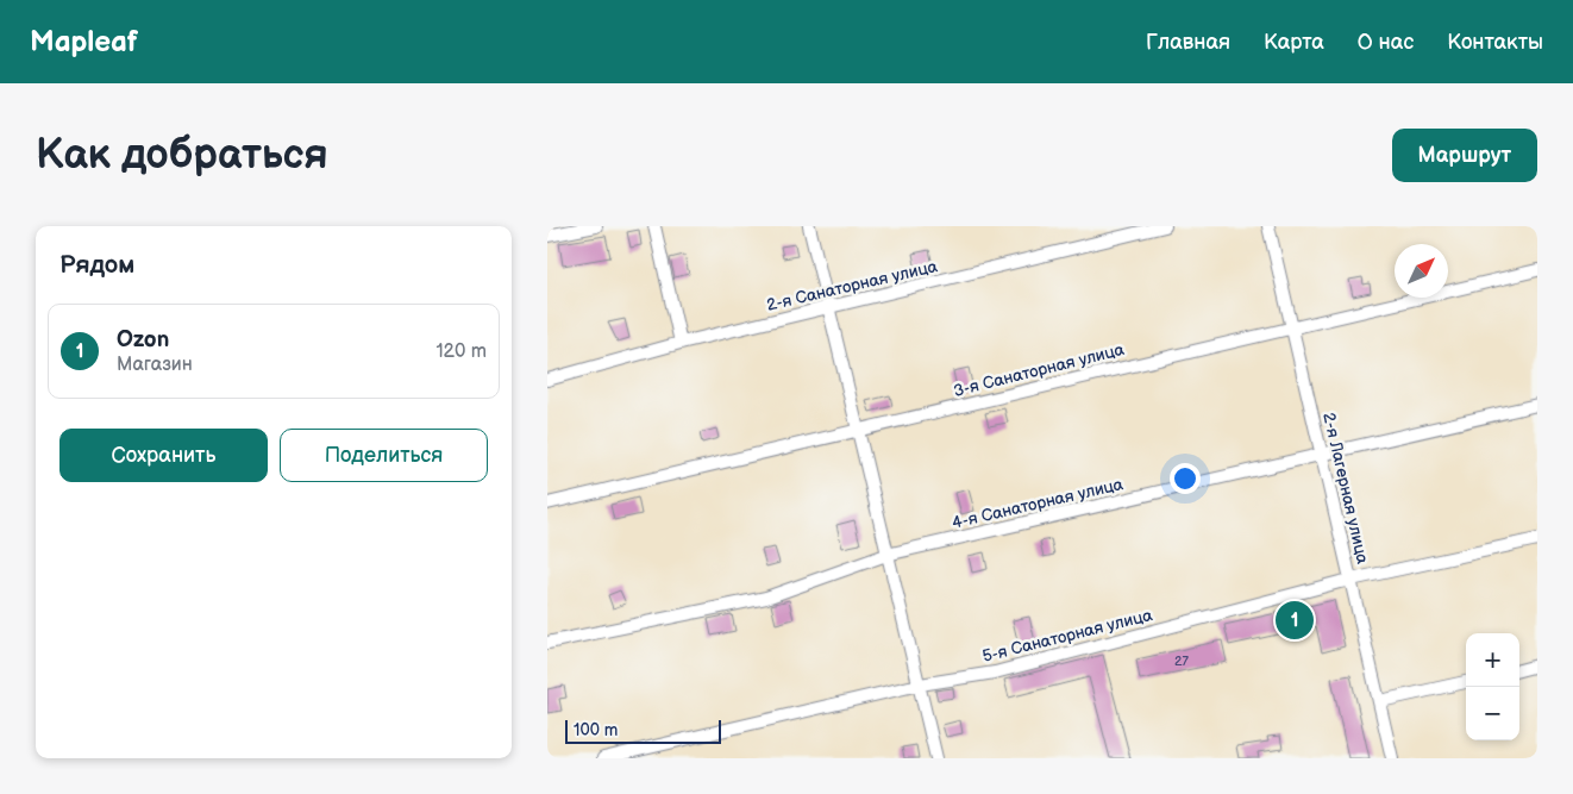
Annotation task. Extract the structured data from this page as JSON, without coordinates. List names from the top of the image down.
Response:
{
  "streets": {
    "street": [
      "2-я Санаторная улица",
      "3-я Санаторная улица",
      "2-я Лагерная улица",
      "4-я Санаторная улица",
      "5-я Санаторная улица"
    ]
  },
  "crossings": [
    ["3-я Санаторная улица", "2-я Лагерная улица"],
    ["2-я Лагерная улица", "4-я Санаторная улица"],
    ["2-я Лагерная улица", "5-я Санаторная улица"]
  ],
  "house_numbers": ["27"],
  "scale_bar": "100 m",
  "north": "top right",
  "page": {
    "header": "Mapleaf",
    "nav": [
      "Главная",
      "Карта",
      "О нас",
      "Контакты"
    ],
    "buttons": [
      "Маршрут",
      ["Сохранить", "Поделиться"]
    ],
    "title": "Как добраться",
    "heading": "Рядом",
    "list": [
      {
        "mark": "1",
        "name": "Ozon",
        "note": "Магазин",
        "value": "120 m"
      }
    ],
    "pins": "1",
    "map_buttons": ["+", "−"],
    "scale": "100 m"
  }
}
